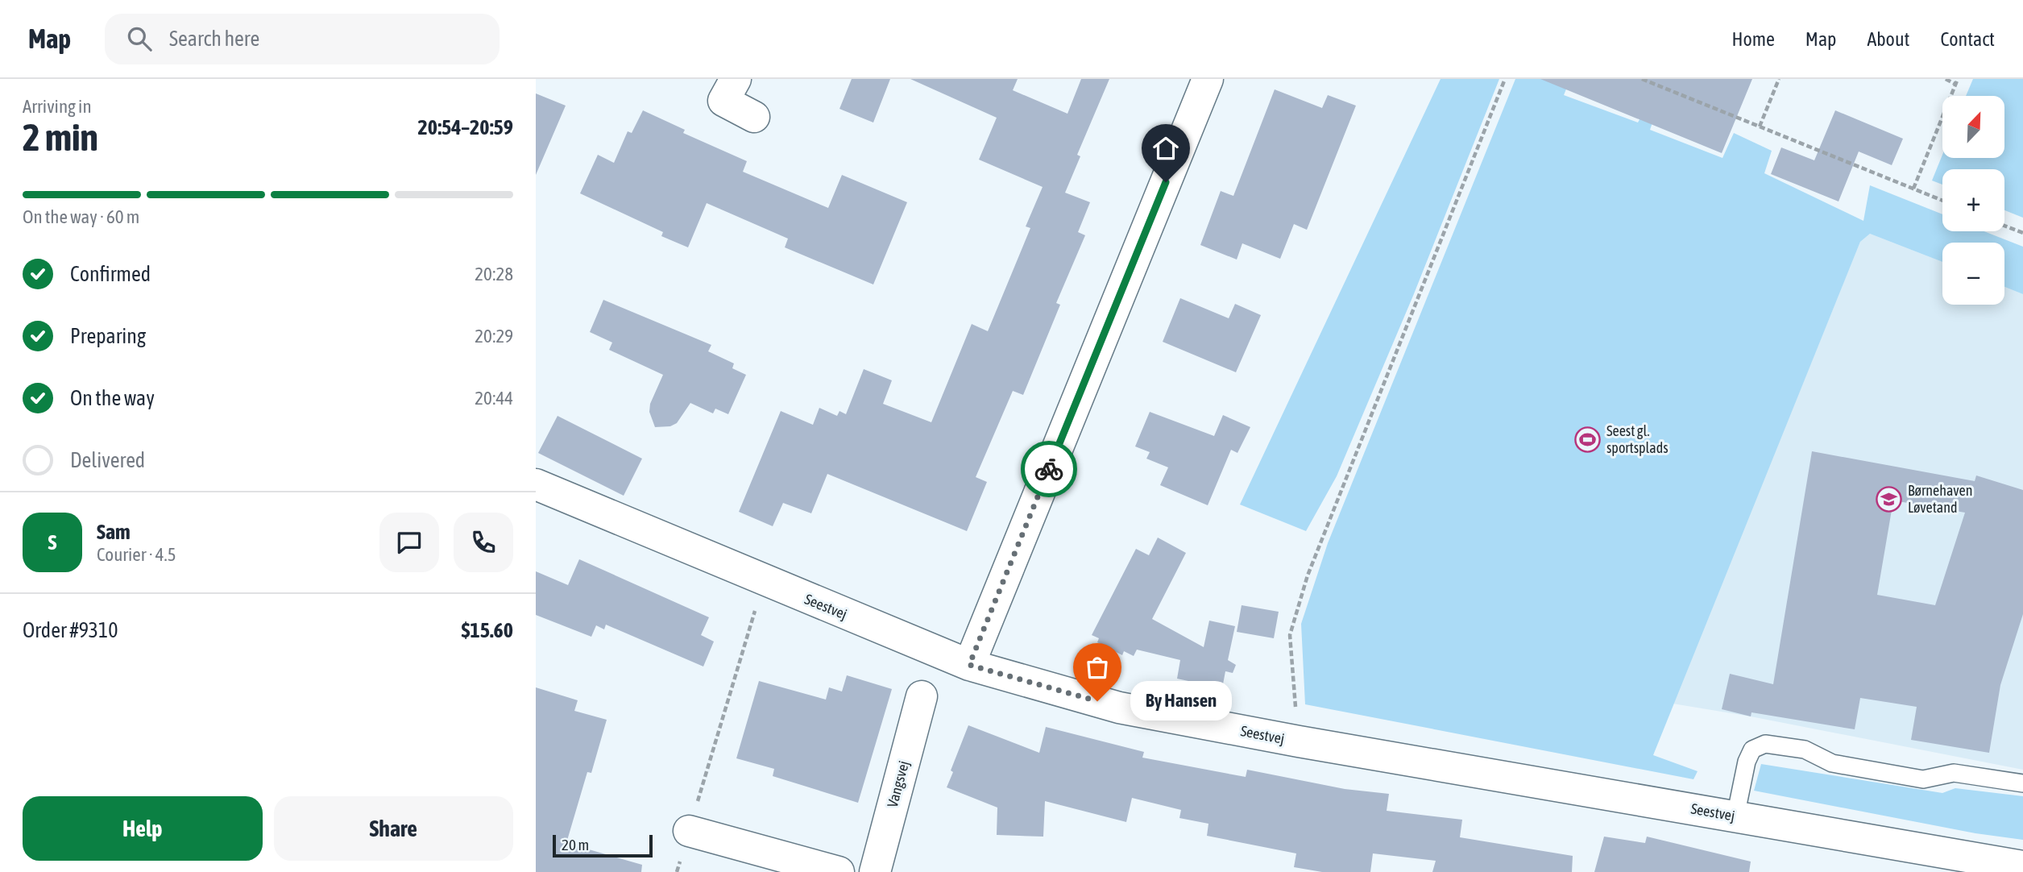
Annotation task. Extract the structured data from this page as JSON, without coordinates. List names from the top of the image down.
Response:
{
  "streets": {
    "street": ["Seestvej", "Vangsvej"]
  },
  "places": {
    "sports": ["Seest gl. sportsplads"],
    "school or university": ["Børnehaven Løvetand"],
    "other": ["By Hansen"]
  },
  "scale_bar": "20 m",
  "north": "top right",
  "page": {
    "header": "Map",
    "search": "Search here",
    "nav": [
      "Home",
      "Map",
      "About",
      "Contact"
    ],
    "heading": ["2 min", "Arriving in", "20:54–20:59"],
    "panel": [
      "Sam",
      "Courier · 4.5",
      "Order #9310",
      "$15.60"
    ],
    "map_buttons": ["+", "−"],
    "bar": "On the way · 60 m",
    "list": [
      ["Confirmed", "20:28"],
      ["Preparing", "20:29"],
      ["On the way", "20:44"],
      "Delivered"
    ],
    "round": "S",
    "bubble": "By Hansen",
    "buttons": ["Help", "Share"],
    "scale": "20 m"
  }
}
